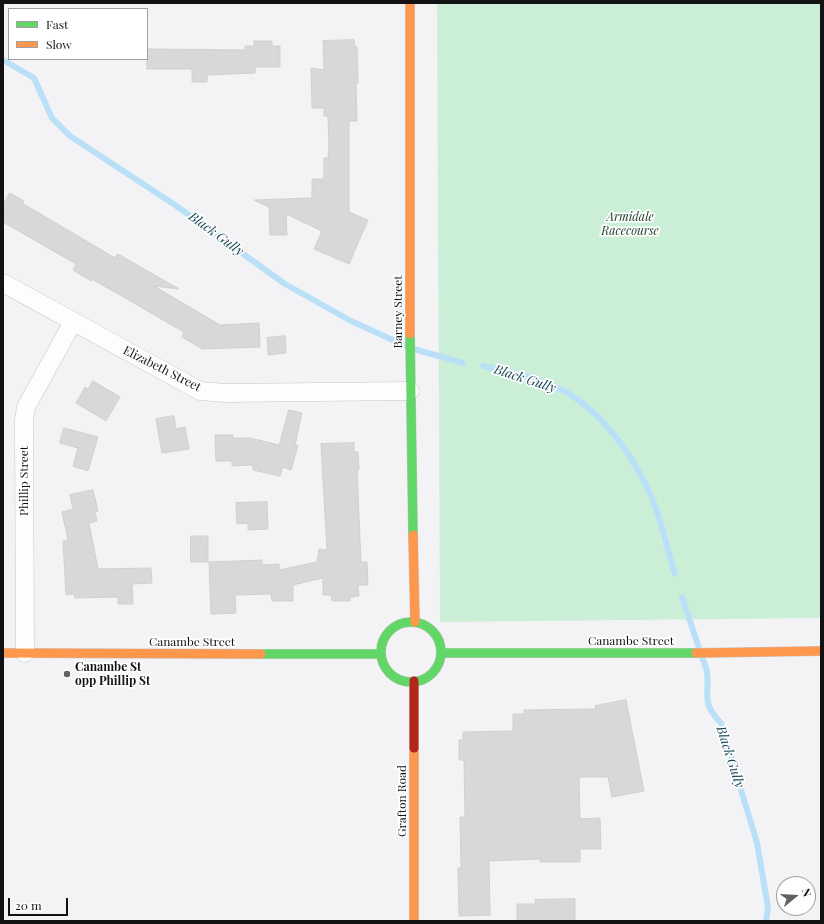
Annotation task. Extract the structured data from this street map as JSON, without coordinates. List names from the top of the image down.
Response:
{
  "streets": {
    "main road": ["Barney Street", "Canambe Street", "Grafton Road"],
    "street": ["Elizabeth Street", "Phillip Street"]
  },
  "crossings": [
    ["Barney Street", "Elizabeth Street"],
    ["Barney Street", "Canambe Street"],
    ["Barney Street", "Grafton Road"],
    ["Elizabeth Street", "Phillip Street"],
    ["Phillip Street", "Canambe Street"],
    ["Canambe Street", "Grafton Road"]
  ],
  "water": ["Black Gully"],
  "parks": ["Armidale Racecourse"],
  "places": ["Canambe St opp Phillip St"],
  "legend": ["Fast", "Slow"],
  "scale_bar": "20 m",
  "north": "right"
}
